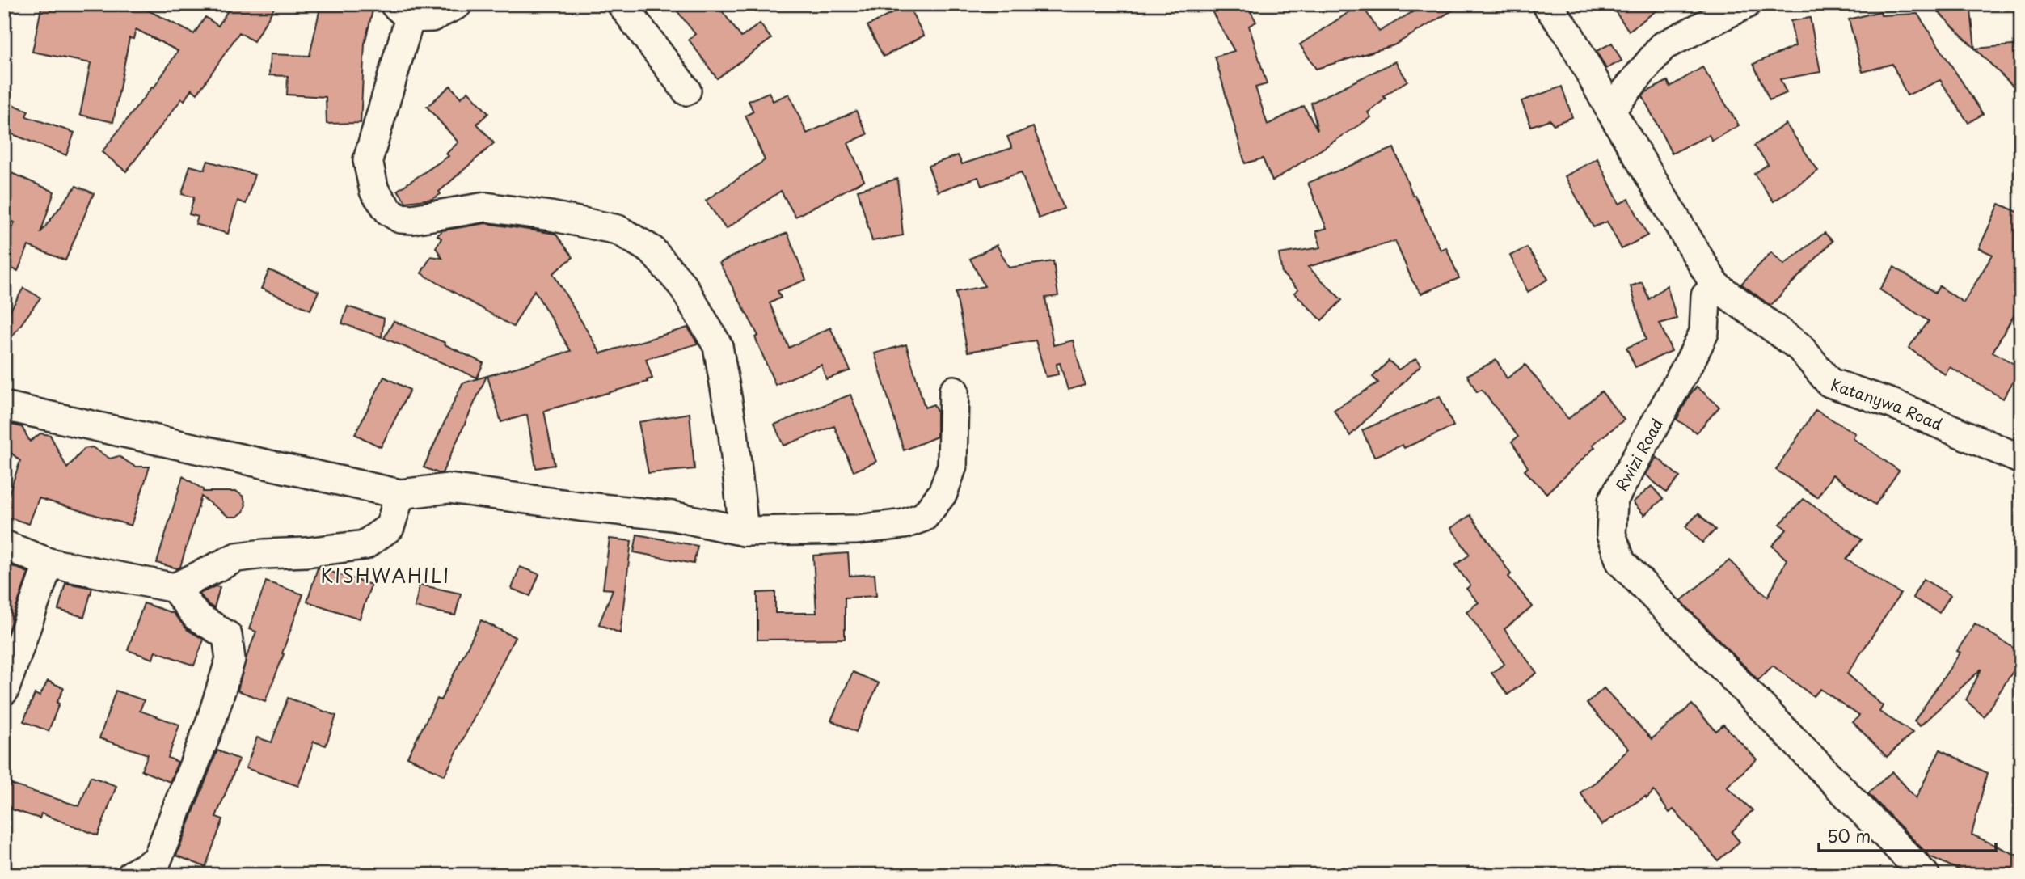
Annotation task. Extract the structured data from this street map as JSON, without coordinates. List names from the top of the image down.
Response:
{
  "streets": {
    "street": ["Katanywa Road", "Rwizi Road"]
  },
  "crossings": [
    ["Katanywa Road", "Rwizi Road"]
  ],
  "districts": ["KISHWAHILI"],
  "scale_bar": "50 m"
}
